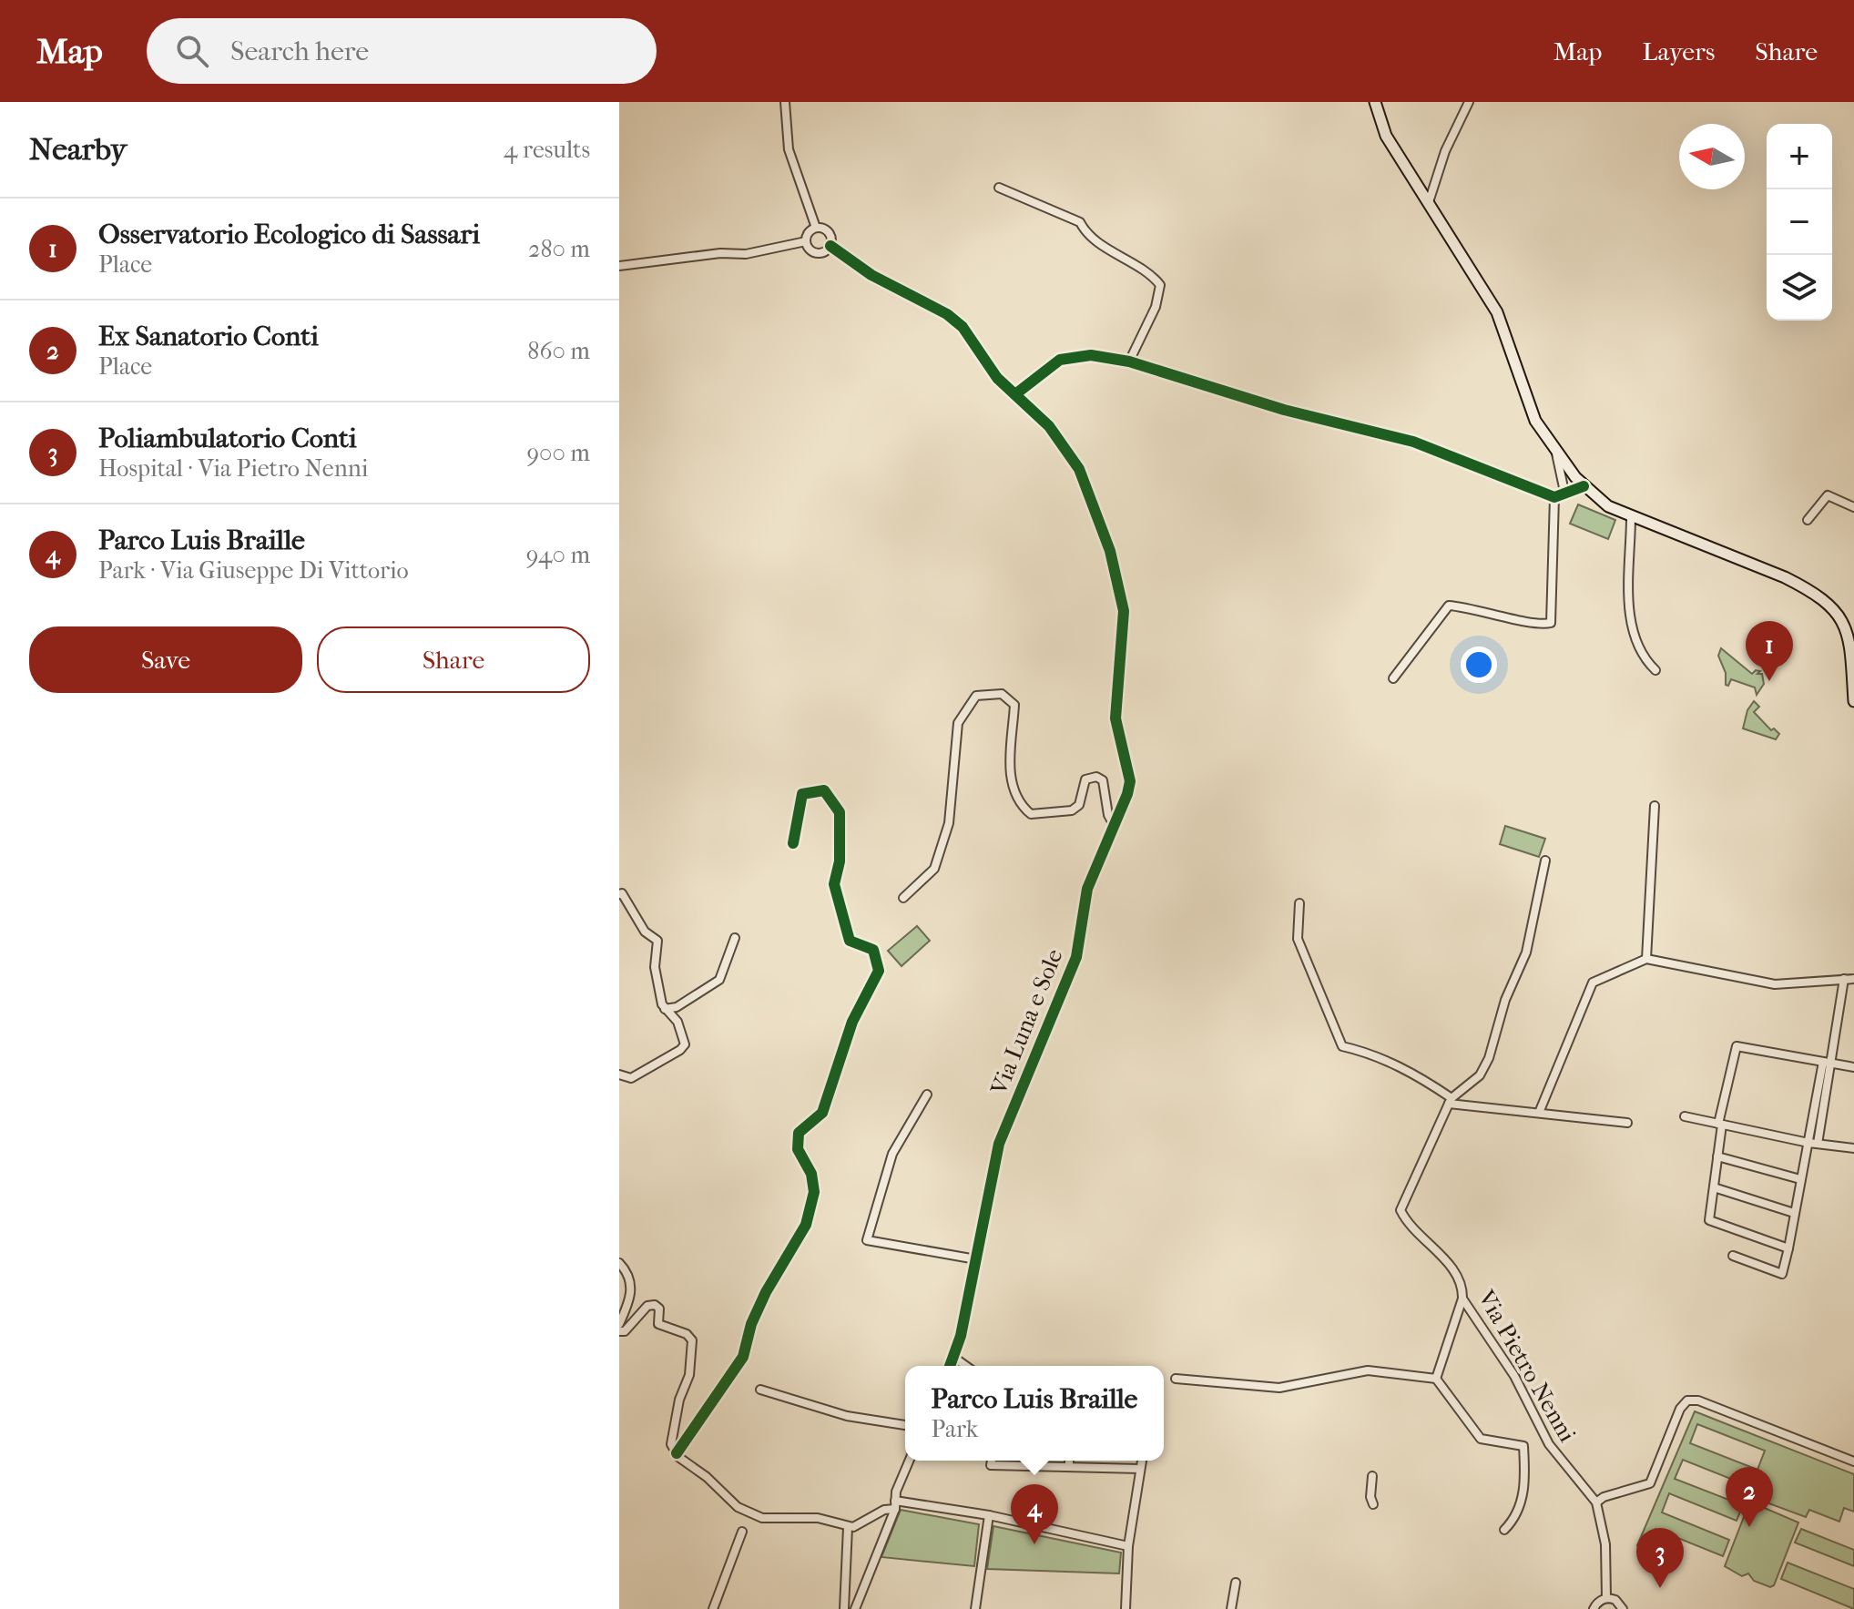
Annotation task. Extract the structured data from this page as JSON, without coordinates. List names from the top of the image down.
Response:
{
  "streets": {
    "street": ["Via Luna e Sole", "Via Pietro Nenni"]
  },
  "north": "left",
  "page": {
    "header": "Map",
    "search": "Search here",
    "nav": ["Map", "Layers", "Share"],
    "heading": ["Nearby", "4 results"],
    "map_buttons": ["+", "−"],
    "list": [
      {
        "mark": "1",
        "name": "Osservatorio Ecologico di Sassari",
        "note": "Place",
        "value": "280 m"
      },
      {
        "mark": "2",
        "name": "Ex Sanatorio Conti",
        "note": "Place",
        "value": "860 m"
      },
      {
        "mark": "3",
        "name": "Poliambulatorio Conti",
        "note": "Hospital · Via Pietro Nenni",
        "value": "900 m"
      },
      {
        "mark": "4",
        "name": "Parco Luis Braille",
        "note": "Park · Via Giuseppe Di Vittorio",
        "value": "940 m"
      }
    ],
    "buttons": ["Save", "Share"],
    "pins": [
      "1",
      "2",
      "4",
      "3"
    ],
    "popup": ["Parco Luis Braille", "Park"]
  }
}
